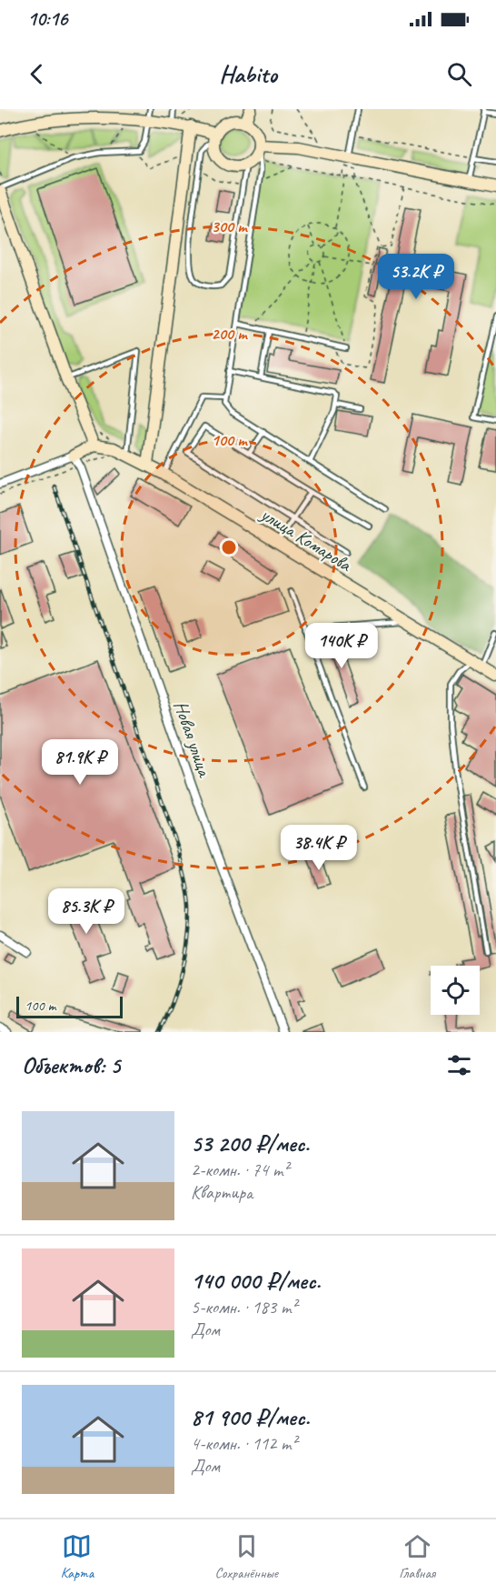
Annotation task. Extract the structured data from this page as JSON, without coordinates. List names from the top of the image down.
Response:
{
  "streets": {
    "street": ["улица Комарова", "Новая улица"]
  },
  "scale_bar": "100 m",
  "page": {
    "status": "10:16",
    "header": "Habito",
    "price": [
      "53.2K ₽",
      "140K ₽",
      "81.9K ₽",
      "38.4K ₽",
      "85.3K ₽"
    ],
    "scale": "100 m",
    "heading": "Объектов: 5",
    "list": [
      {
        "name": "53 200 ₽/мес.",
        "note": "2-комн. · 74 m² · Квартира"
      },
      {
        "name": "140 000 ₽/мес.",
        "note": "5-комн. · 183 m² · Дом"
      },
      {
        "name": "81 900 ₽/мес.",
        "note": "4-комн. · 112 m² · Дом"
      }
    ],
    "tabs": ["Карта", "Сохранённые", "Главная"]
  },
  "rings": ["300 m", "200 m", "100 m"]
}
